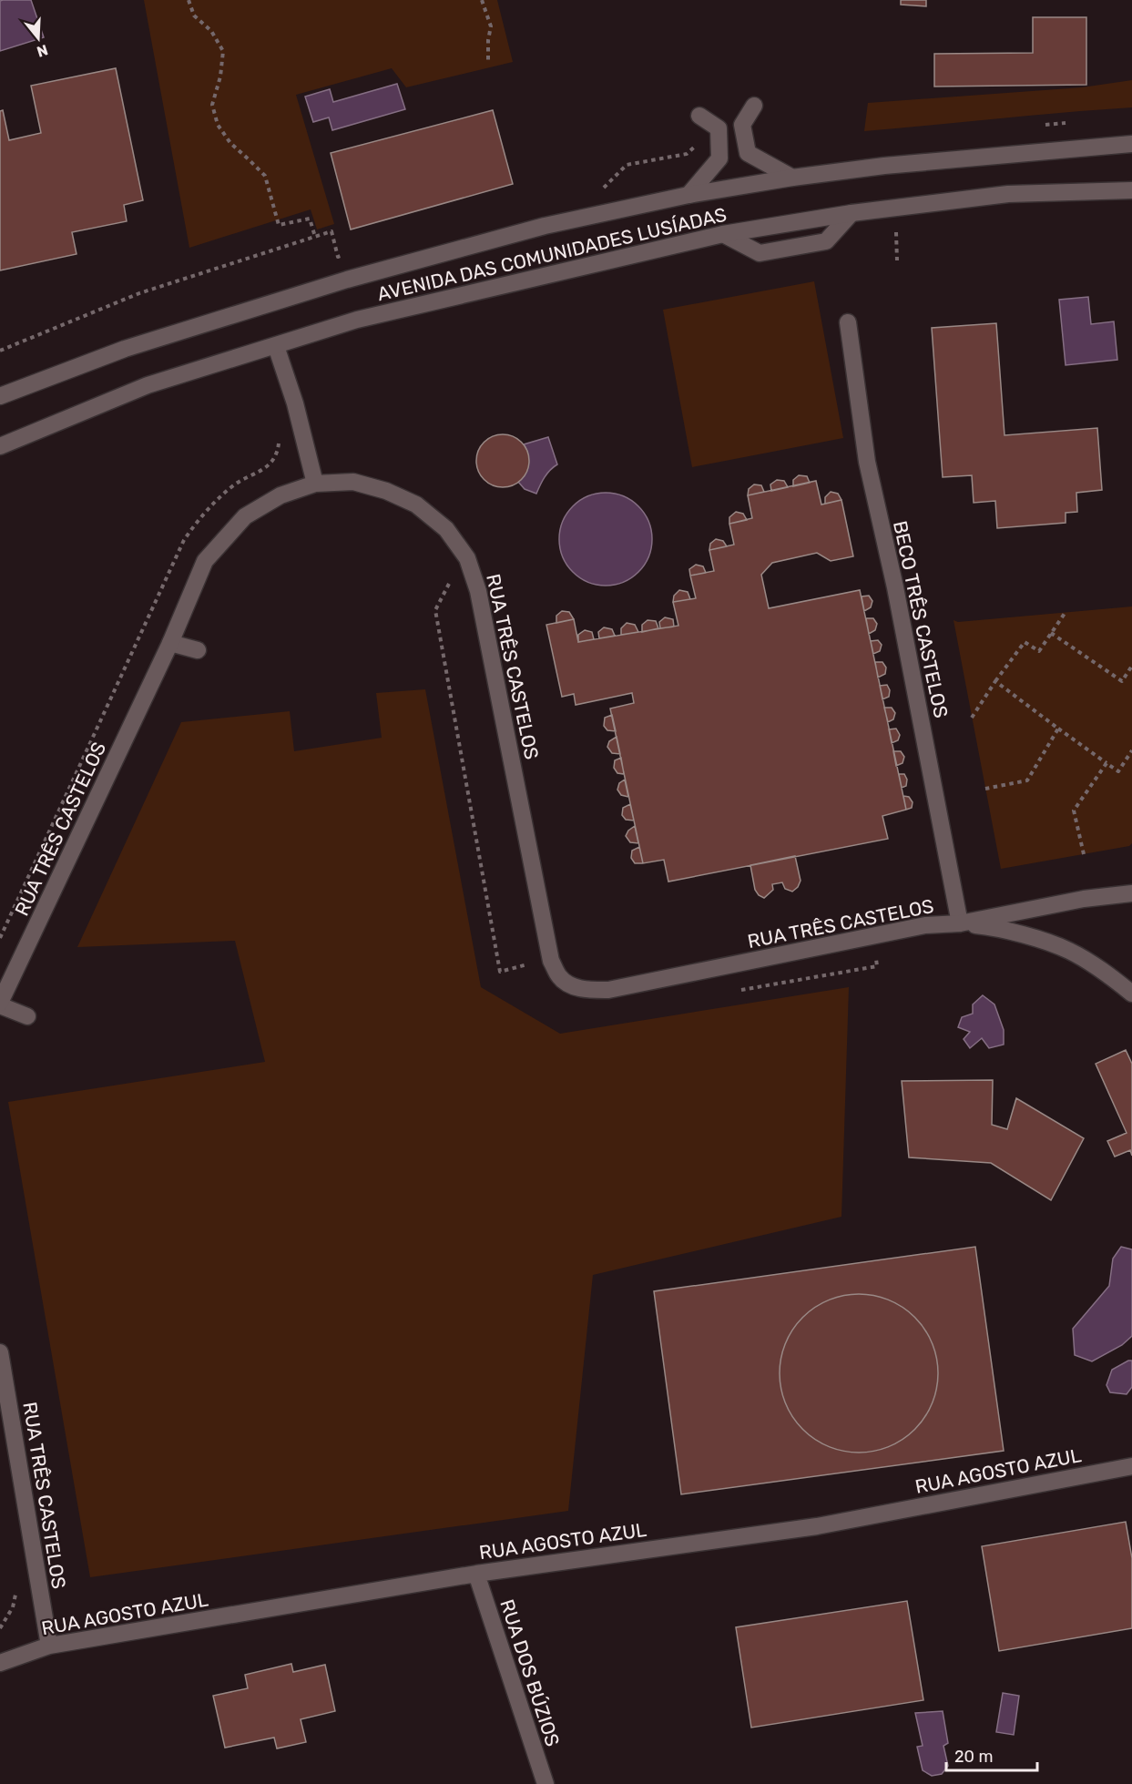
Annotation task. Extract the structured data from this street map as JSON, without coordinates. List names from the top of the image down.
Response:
{
  "streets": {
    "street": [
      "AVENIDA DAS COMUNIDADES LUSÍADAS",
      "BECO TRÊS CASTELOS",
      "RUA TRÊS CASTELOS",
      "RUA AGOSTO AZUL",
      "RUA DOS BÚZIOS"
    ]
  },
  "crossings": [
    ["BECO TRÊS CASTELOS", "RUA TRÊS CASTELOS"],
    ["RUA TRÊS CASTELOS", "RUA AGOSTO AZUL"],
    ["RUA AGOSTO AZUL", "RUA DOS BÚZIOS"]
  ],
  "scale_bar": "20 m",
  "north": "bottom"
}
